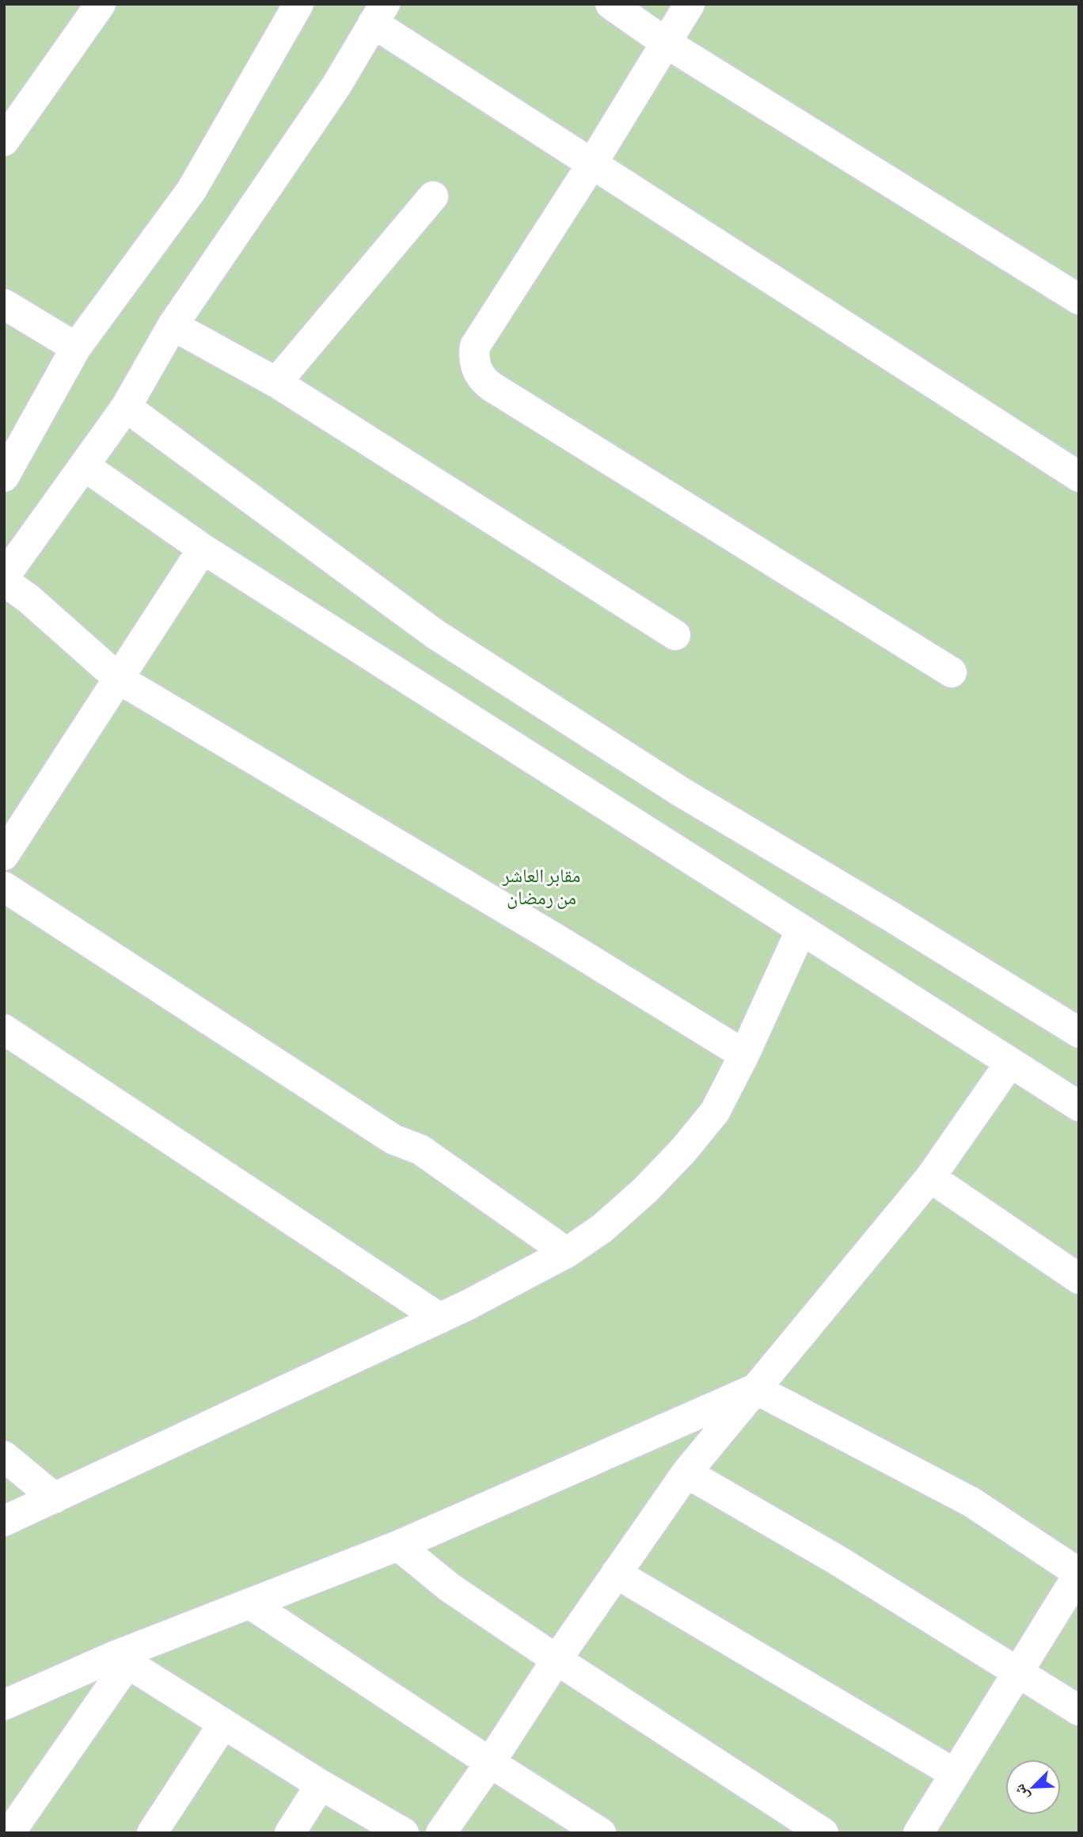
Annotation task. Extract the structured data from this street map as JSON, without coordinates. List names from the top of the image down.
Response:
{
  "parks": ["مقابر العاشر من رمضان"],
  "north": "bottom left"
}
